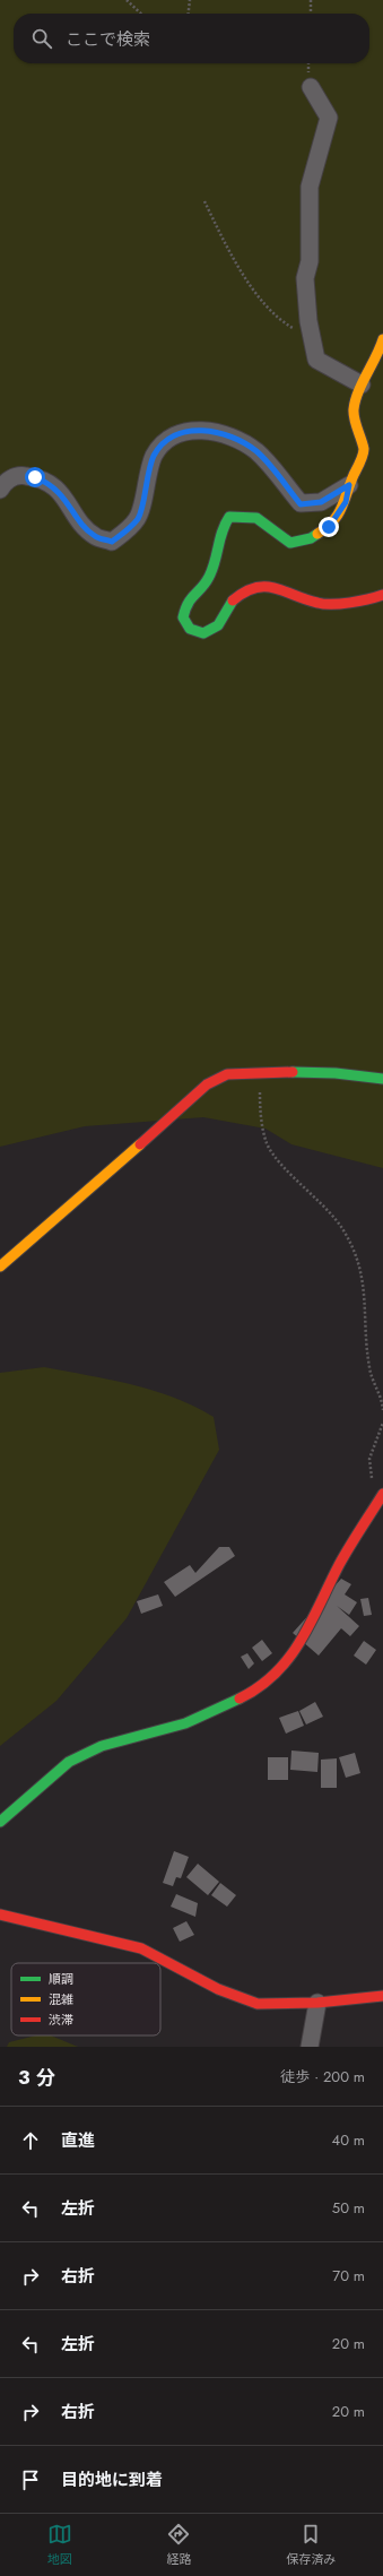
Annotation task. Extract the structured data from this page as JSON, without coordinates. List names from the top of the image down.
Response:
{
  "legend": ["順調", "混雑", "渋滞"],
  "page": {
    "search": "ここで検索",
    "heading": ["3 分", "徒歩 · 200 m"],
    "list": [
      ["直進", "40 m"],
      ["左折", "50 m"],
      ["右折", "70 m"],
      ["左折", "20 m"],
      ["右折", "20 m"],
      "目的地に到着"
    ],
    "nav": ["地図", "経路", "保存済み"]
  }
}
